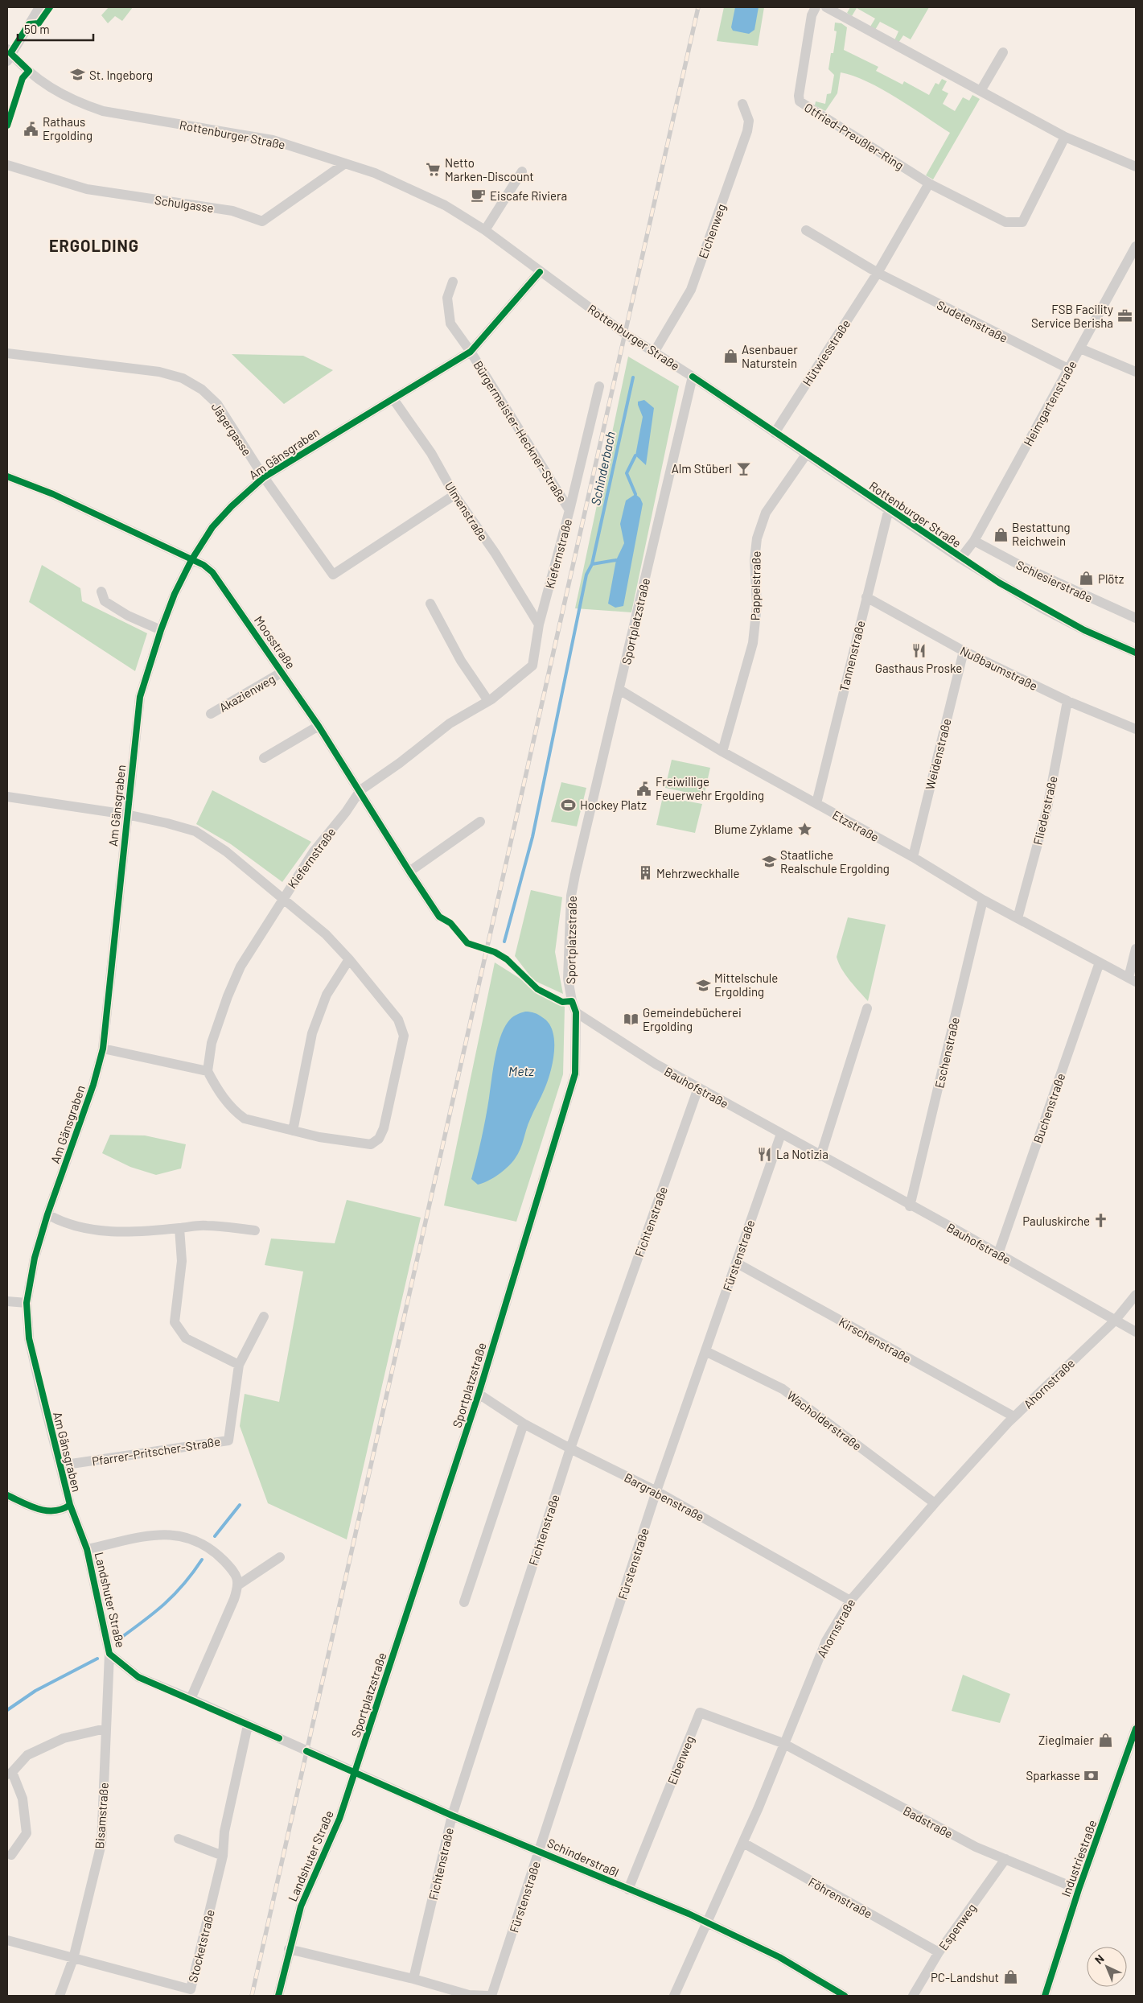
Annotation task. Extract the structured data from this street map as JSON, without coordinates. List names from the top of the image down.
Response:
{
  "streets": {
    "street": [
      "Rottenburger Straße",
      "Otfried-Preußler-Ring",
      "Schulgasse",
      "Eichenweg",
      "Sudetenstraße",
      "Hütwiesstraße",
      "Heimgartenstraße",
      "Jägergasse",
      "Bürgermeister-Heckner-Straße",
      "Am Gänsgraben",
      "Ulmenstraße",
      "Kiefernstraße",
      "Schlesierstraße",
      "Pappelstraße",
      "Sportplatzstraße",
      "Moosstraße",
      "Tannenstraße",
      "Nußbaumstraße",
      "Akazienweg",
      "Weidenstraße",
      "Fliederstraße",
      "Etzstraße",
      "Eschenstraße",
      "Bauhofstraße",
      "Buchenstraße",
      "Fichtenstraße",
      "Fürstenstraße",
      "Kirschenstraße",
      "Ahornstraße",
      "Wacholderstraße",
      "Pfarrer-Pritscher-Straße",
      "Bargrabenstraße",
      "Landshuter Straße",
      "Eibenweg",
      "Bisamstraße",
      "Badstraße",
      "Schinderstraßl",
      "Industriestraße",
      "Föhrenstraße",
      "Espenweg",
      "Stocketstraße"
    ]
  },
  "crossings": [
    ["Rottenburger Straße", "Schulgasse"],
    ["Rottenburger Straße", "Eichenweg"],
    ["Rottenburger Straße", "Hütwiesstraße"],
    ["Rottenburger Straße", "Heimgartenstraße"],
    ["Rottenburger Straße", "Am Gänsgraben"],
    ["Rottenburger Straße", "Pappelstraße"],
    ["Rottenburger Straße", "Sportplatzstraße"],
    ["Rottenburger Straße", "Tannenstraße"],
    ["Otfried-Preußler-Ring", "Hütwiesstraße"],
    ["Sudetenstraße", "Hütwiesstraße"],
    ["Sudetenstraße", "Heimgartenstraße"],
    ["Heimgartenstraße", "Schlesierstraße"],
    ["Jägergasse", "Am Gänsgraben"],
    ["Jägergasse", "Ulmenstraße"],
    ["Bürgermeister-Heckner-Straße", "Am Gänsgraben"],
    ["Bürgermeister-Heckner-Straße", "Kiefernstraße"],
    ["Am Gänsgraben", "Ulmenstraße"],
    ["Am Gänsgraben", "Moosstraße"],
    ["Am Gänsgraben", "Pfarrer-Pritscher-Straße"],
    ["Am Gänsgraben", "Landshuter Straße"],
    ["Ulmenstraße", "Kiefernstraße"],
    ["Kiefernstraße", "Moosstraße"],
    ["Pappelstraße", "Etzstraße"],
    ["Sportplatzstraße", "Etzstraße"],
    ["Sportplatzstraße", "Bauhofstraße"],
    ["Sportplatzstraße", "Bargrabenstraße"],
    ["Sportplatzstraße", "Landshuter Straße"],
    ["Sportplatzstraße", "Schinderstraßl"],
    ["Moosstraße", "Akazienweg"],
    ["Tannenstraße", "Nußbaumstraße"],
    ["Tannenstraße", "Etzstraße"],
    ["Nußbaumstraße", "Weidenstraße"],
    ["Nußbaumstraße", "Fliederstraße"],
    ["Weidenstraße", "Etzstraße"],
    ["Fliederstraße", "Etzstraße"],
    ["Etzstraße", "Eschenstraße"],
    ["Etzstraße", "Buchenstraße"],
    ["Eschenstraße", "Bauhofstraße"],
    ["Bauhofstraße", "Buchenstraße"],
    ["Bauhofstraße", "Fichtenstraße"],
    ["Bauhofstraße", "Fürstenstraße"],
    ["Bauhofstraße", "Ahornstraße"],
    ["Fichtenstraße", "Bargrabenstraße"],
    ["Fichtenstraße", "Schinderstraßl"],
    ["Fürstenstraße", "Kirschenstraße"],
    ["Fürstenstraße", "Wacholderstraße"],
    ["Fürstenstraße", "Bargrabenstraße"],
    ["Fürstenstraße", "Schinderstraßl"],
    ["Kirschenstraße", "Ahornstraße"],
    ["Ahornstraße", "Wacholderstraße"],
    ["Ahornstraße", "Bargrabenstraße"],
    ["Ahornstraße", "Eibenweg"],
    ["Ahornstraße", "Badstraße"],
    ["Ahornstraße", "Schinderstraßl"],
    ["Ahornstraße", "Föhrenstraße"],
    ["Landshuter Straße", "Bisamstraße"],
    ["Landshuter Straße", "Schinderstraßl"],
    ["Landshuter Straße", "Stocketstraße"],
    ["Eibenweg", "Badstraße"],
    ["Eibenweg", "Schinderstraßl"],
    ["Bisamstraße", "Stocketstraße"],
    ["Badstraße", "Industriestraße"],
    ["Badstraße", "Espenweg"],
    ["Föhrenstraße", "Espenweg"]
  ],
  "districts": ["ERGOLDING"],
  "water": ["Schinderbach", "Metz"],
  "places": {
    "school or university": ["St. Ingeborg", "Staatliche Realschule Ergolding", "Mittelschule Ergolding"],
    "public building": ["Rathaus Ergolding", "Freiwillige Feuerwehr Ergolding"],
    "supermarket": ["Netto Marken-Discount"],
    "cafe": ["Eiscafe Riviera"],
    "office": ["FSB Facility Service Berisha"],
    "shop": [
      "Asenbauer Naturstein",
      "Bestattung Reichwein",
      "Plötz",
      "Zieglmaier",
      "PC-Landshut"
    ],
    "bar": ["Alm Stüberl"],
    "restaurant": ["Gasthaus Proske", "La Notizia"],
    "sports": ["Hockey Platz"],
    "place": ["Blume Zyklame"],
    "building": ["Mehrzweckhalle"],
    "library": ["Gemeindebücherei Ergolding"],
    "church": ["Pauluskirche"],
    "bank": ["Sparkasse"]
  },
  "scale_bar": "50 m",
  "north": "top left"
}
